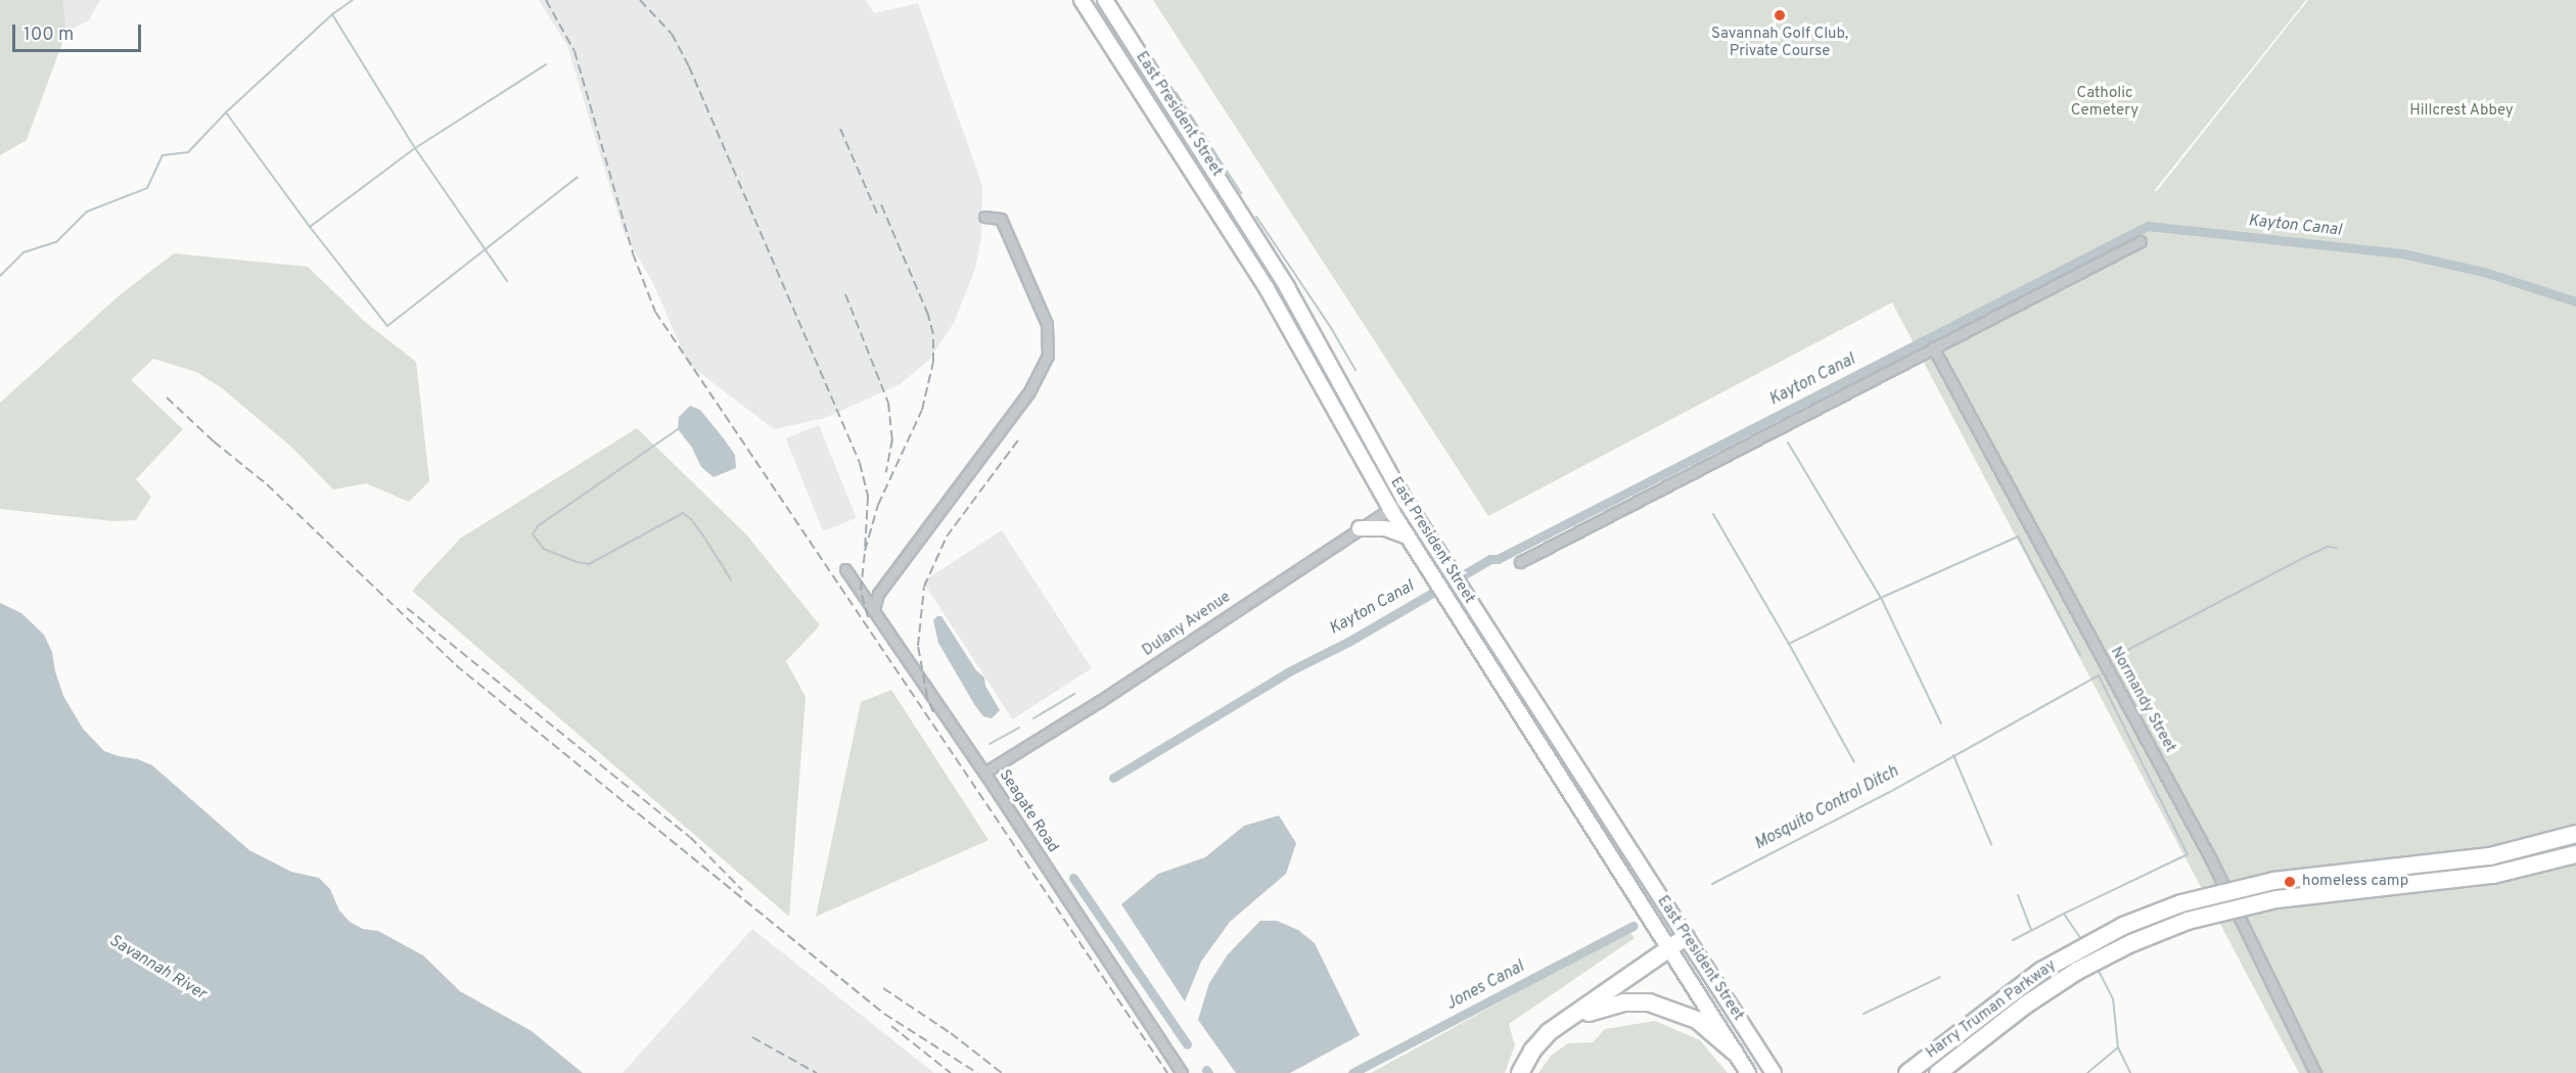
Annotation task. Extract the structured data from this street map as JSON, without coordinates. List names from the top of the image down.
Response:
{
  "streets": {
    "highway": ["Harry Truman Parkway"],
    "main road": ["East President Street"],
    "street": ["Dulany Avenue", "Normandy Street", "Seagate Road"]
  },
  "crossings": [
    ["East President Street", "Dulany Avenue"],
    ["Dulany Avenue", "Seagate Road"]
  ],
  "water": [
    "Kayton Canal",
    "Mosquito Control Ditch",
    "Savannah River",
    "Jones Canal"
  ],
  "parks": ["Catholic Cemetery", "Hillcrest Abbey"],
  "places": ["Savannah Golf Club, Private Course", "homeless camp"],
  "scale_bar": "100 m"
}
